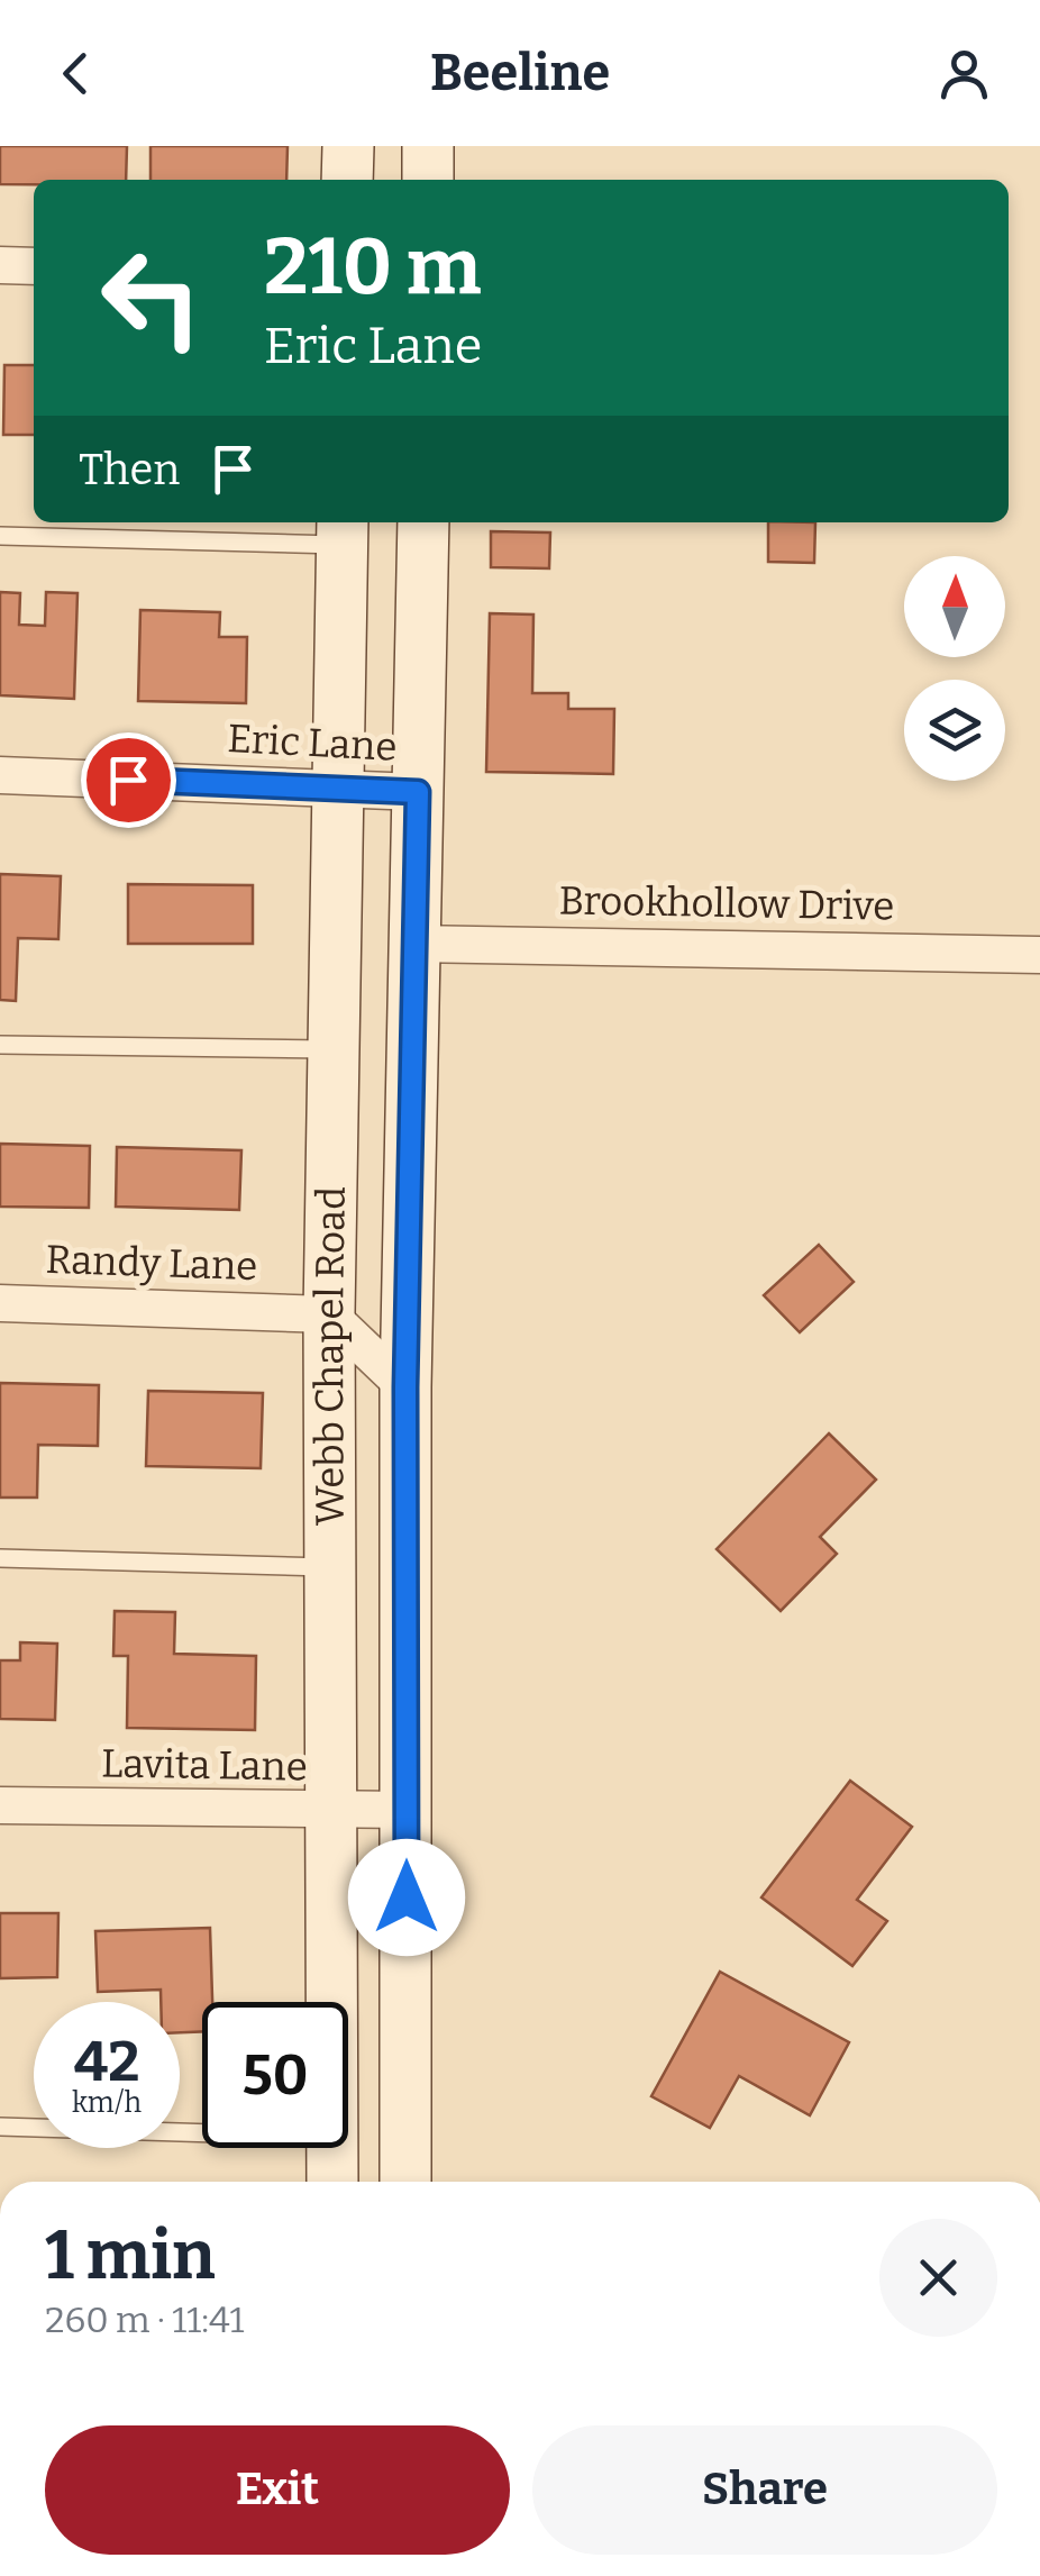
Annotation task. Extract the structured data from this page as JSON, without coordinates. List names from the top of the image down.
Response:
{
  "streets": {
    "main road": ["Webb Chapel Road"],
    "street": [
      "Eric Lane",
      "Brookhollow Drive",
      "Randy Lane",
      "Lavita Lane"
    ]
  },
  "crossings": [
    ["Eric Lane", "Webb Chapel Road"],
    ["Brookhollow Drive", "Webb Chapel Road"],
    ["Randy Lane", "Webb Chapel Road"],
    ["Webb Chapel Road", "Lavita Lane"]
  ],
  "north": "top",
  "page": {
    "header": "Beeline",
    "turn": ["210 m", "Eric Lane"],
    "then": "Then",
    "speed": "42 km/h",
    "limit": "50",
    "heading": ["1 min", "260 m · 11:41"],
    "buttons": ["Exit", "Share"]
  }
}
